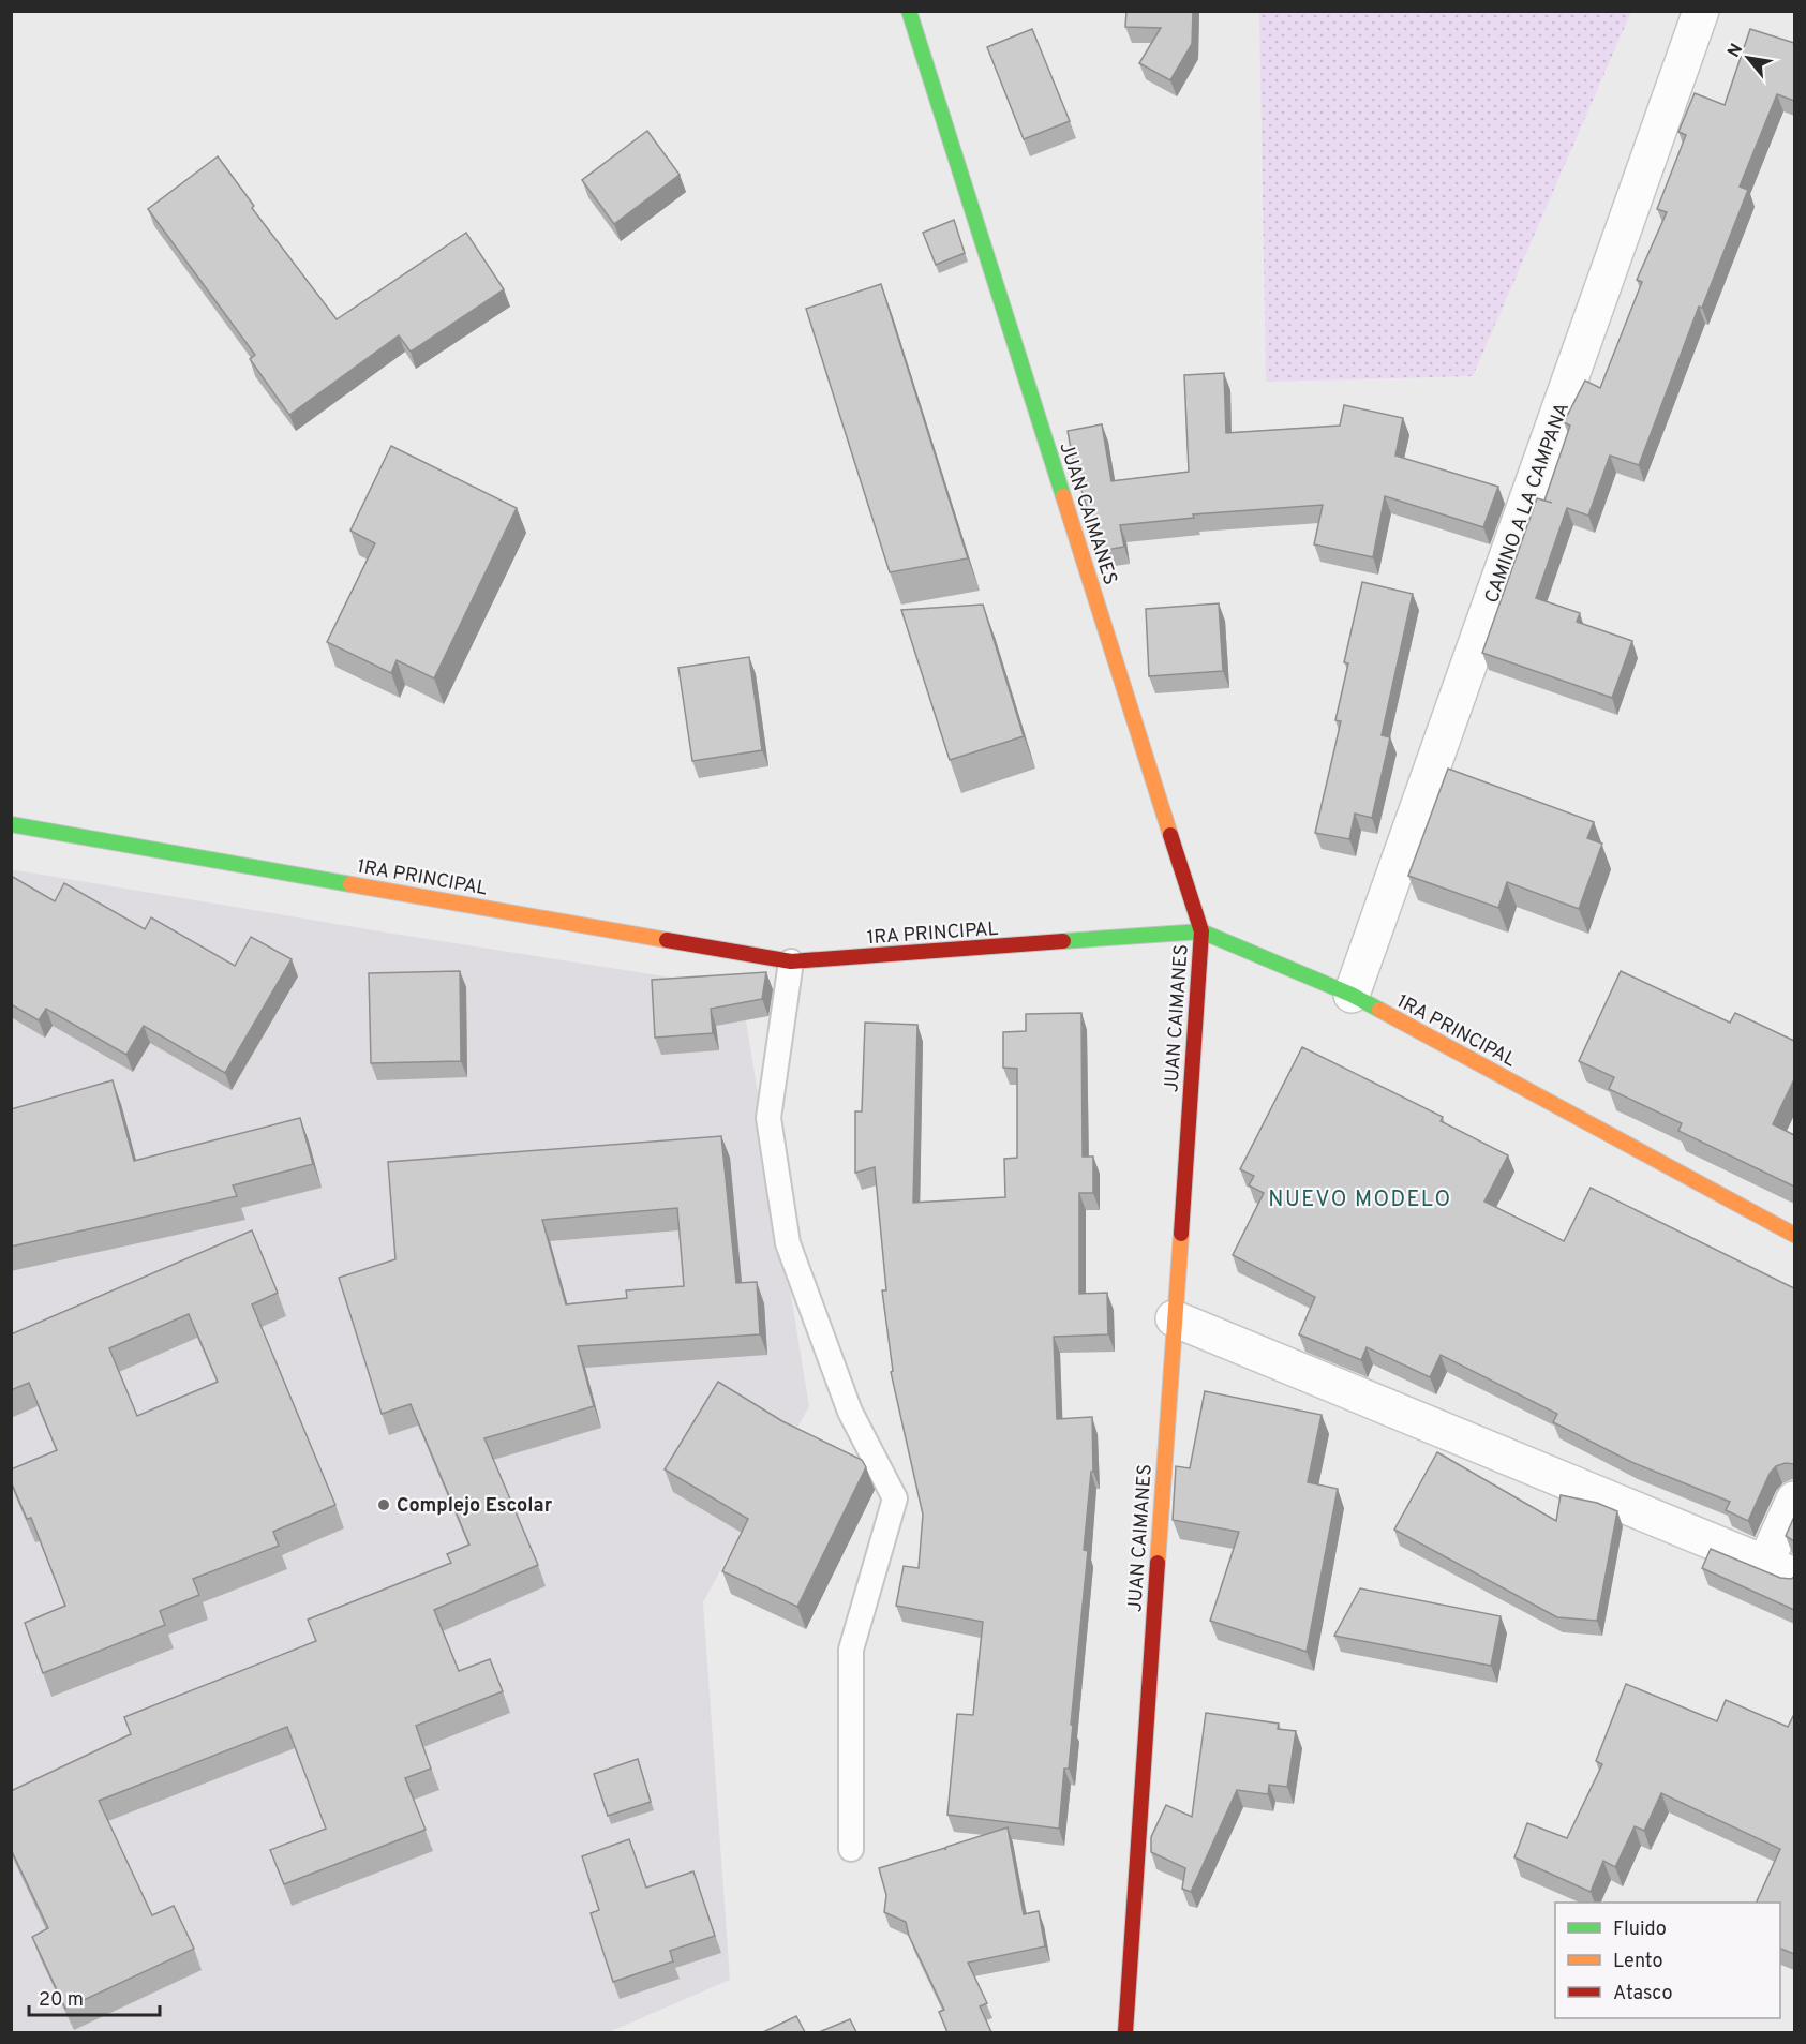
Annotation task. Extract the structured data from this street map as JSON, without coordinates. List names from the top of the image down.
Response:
{
  "streets": {
    "street": ["CAMINO A LA CAMPANA", "JUAN CAIMANES", "1RA PRINCIPAL"]
  },
  "crossings": [
    ["CAMINO A LA CAMPANA", "1RA PRINCIPAL"],
    ["JUAN CAIMANES", "1RA PRINCIPAL"]
  ],
  "districts": ["NUEVO MODELO"],
  "places": ["Complejo Escolar"],
  "legend": ["Fluido", "Lento", "Atasco"],
  "scale_bar": "20 m",
  "north": "top left"
}
